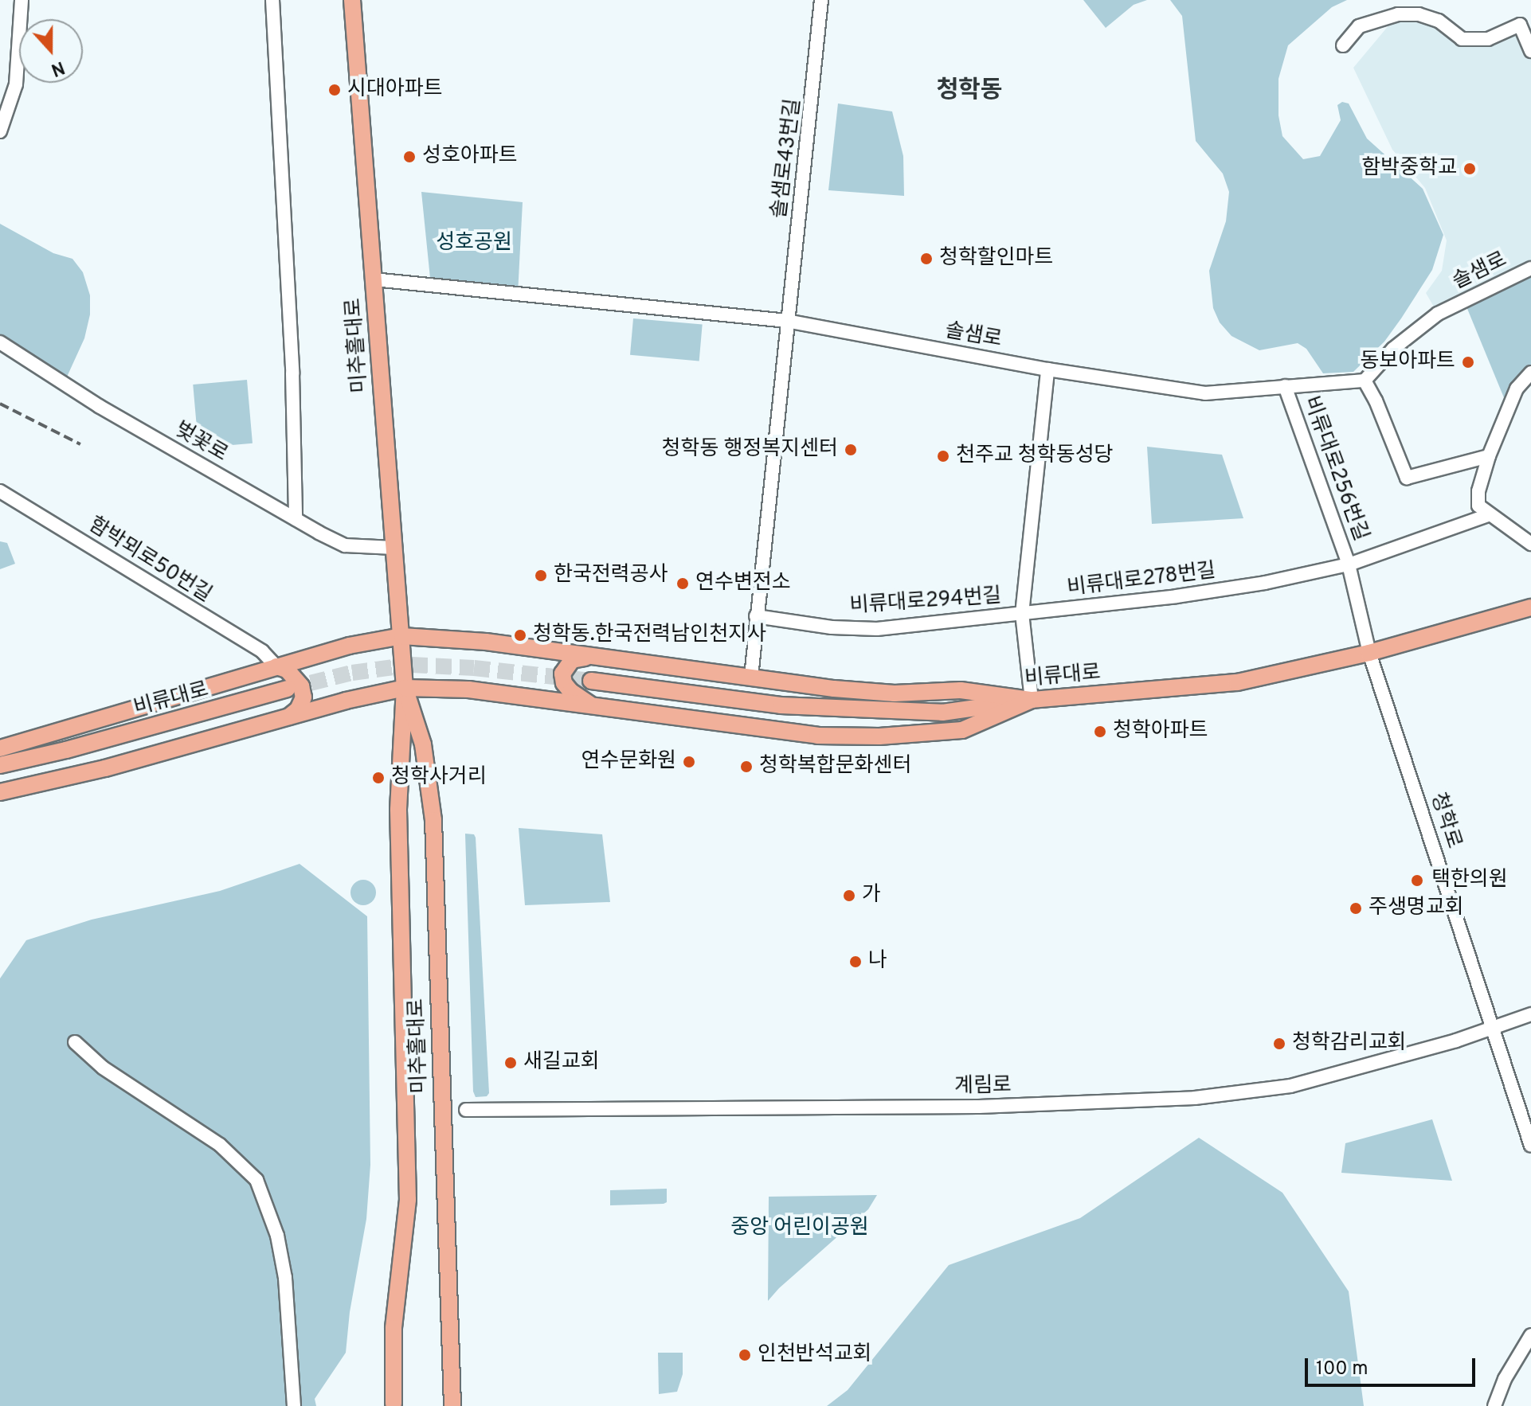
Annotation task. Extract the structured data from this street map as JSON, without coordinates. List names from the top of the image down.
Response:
{
  "streets": {
    "main road": ["미추홀대로", "비류대로"],
    "street": [
      "솔샘로43번길",
      "솔샘로",
      "벚꽃로",
      "비류대로256번길",
      "함박뫼로50번길",
      "비류대로278번길",
      "비류대로294번길",
      "청학로",
      "계림로"
    ]
  },
  "crossings": [
    ["솔샘로43번길", "솔샘로"],
    ["솔샘로", "미추홀대로"],
    ["솔샘로", "비류대로256번길"],
    ["미추홀대로", "벚꽃로"],
    ["비류대로256번길", "비류대로278번길"],
    ["비류대로256번길", "비류대로"],
    ["비류대로256번길", "청학로"],
    ["비류대로278번길", "비류대로294번길"],
    ["비류대로", "청학로"],
    ["청학로", "계림로"]
  ],
  "districts": ["청학동"],
  "parks": ["성호공원", "중앙 어린이공원"],
  "places": [
    "시대아파트",
    "성호아파트",
    "함박중학교",
    "청학할인마트",
    "동보아파트",
    "청학동 행정복지센터",
    "천주교 청학동성당",
    "한국전력공사",
    "연수변전소",
    "청학동.한국전력남인천지사",
    "청학아파트",
    "연수문화원",
    "청학복합문화센터",
    "청학사거리",
    "택한의원",
    "가",
    "주생명교회",
    "나",
    "청학감리교회",
    "새길교회",
    "인천반석교회"
  ],
  "scale_bar": "100 m",
  "north": "bottom"
}
